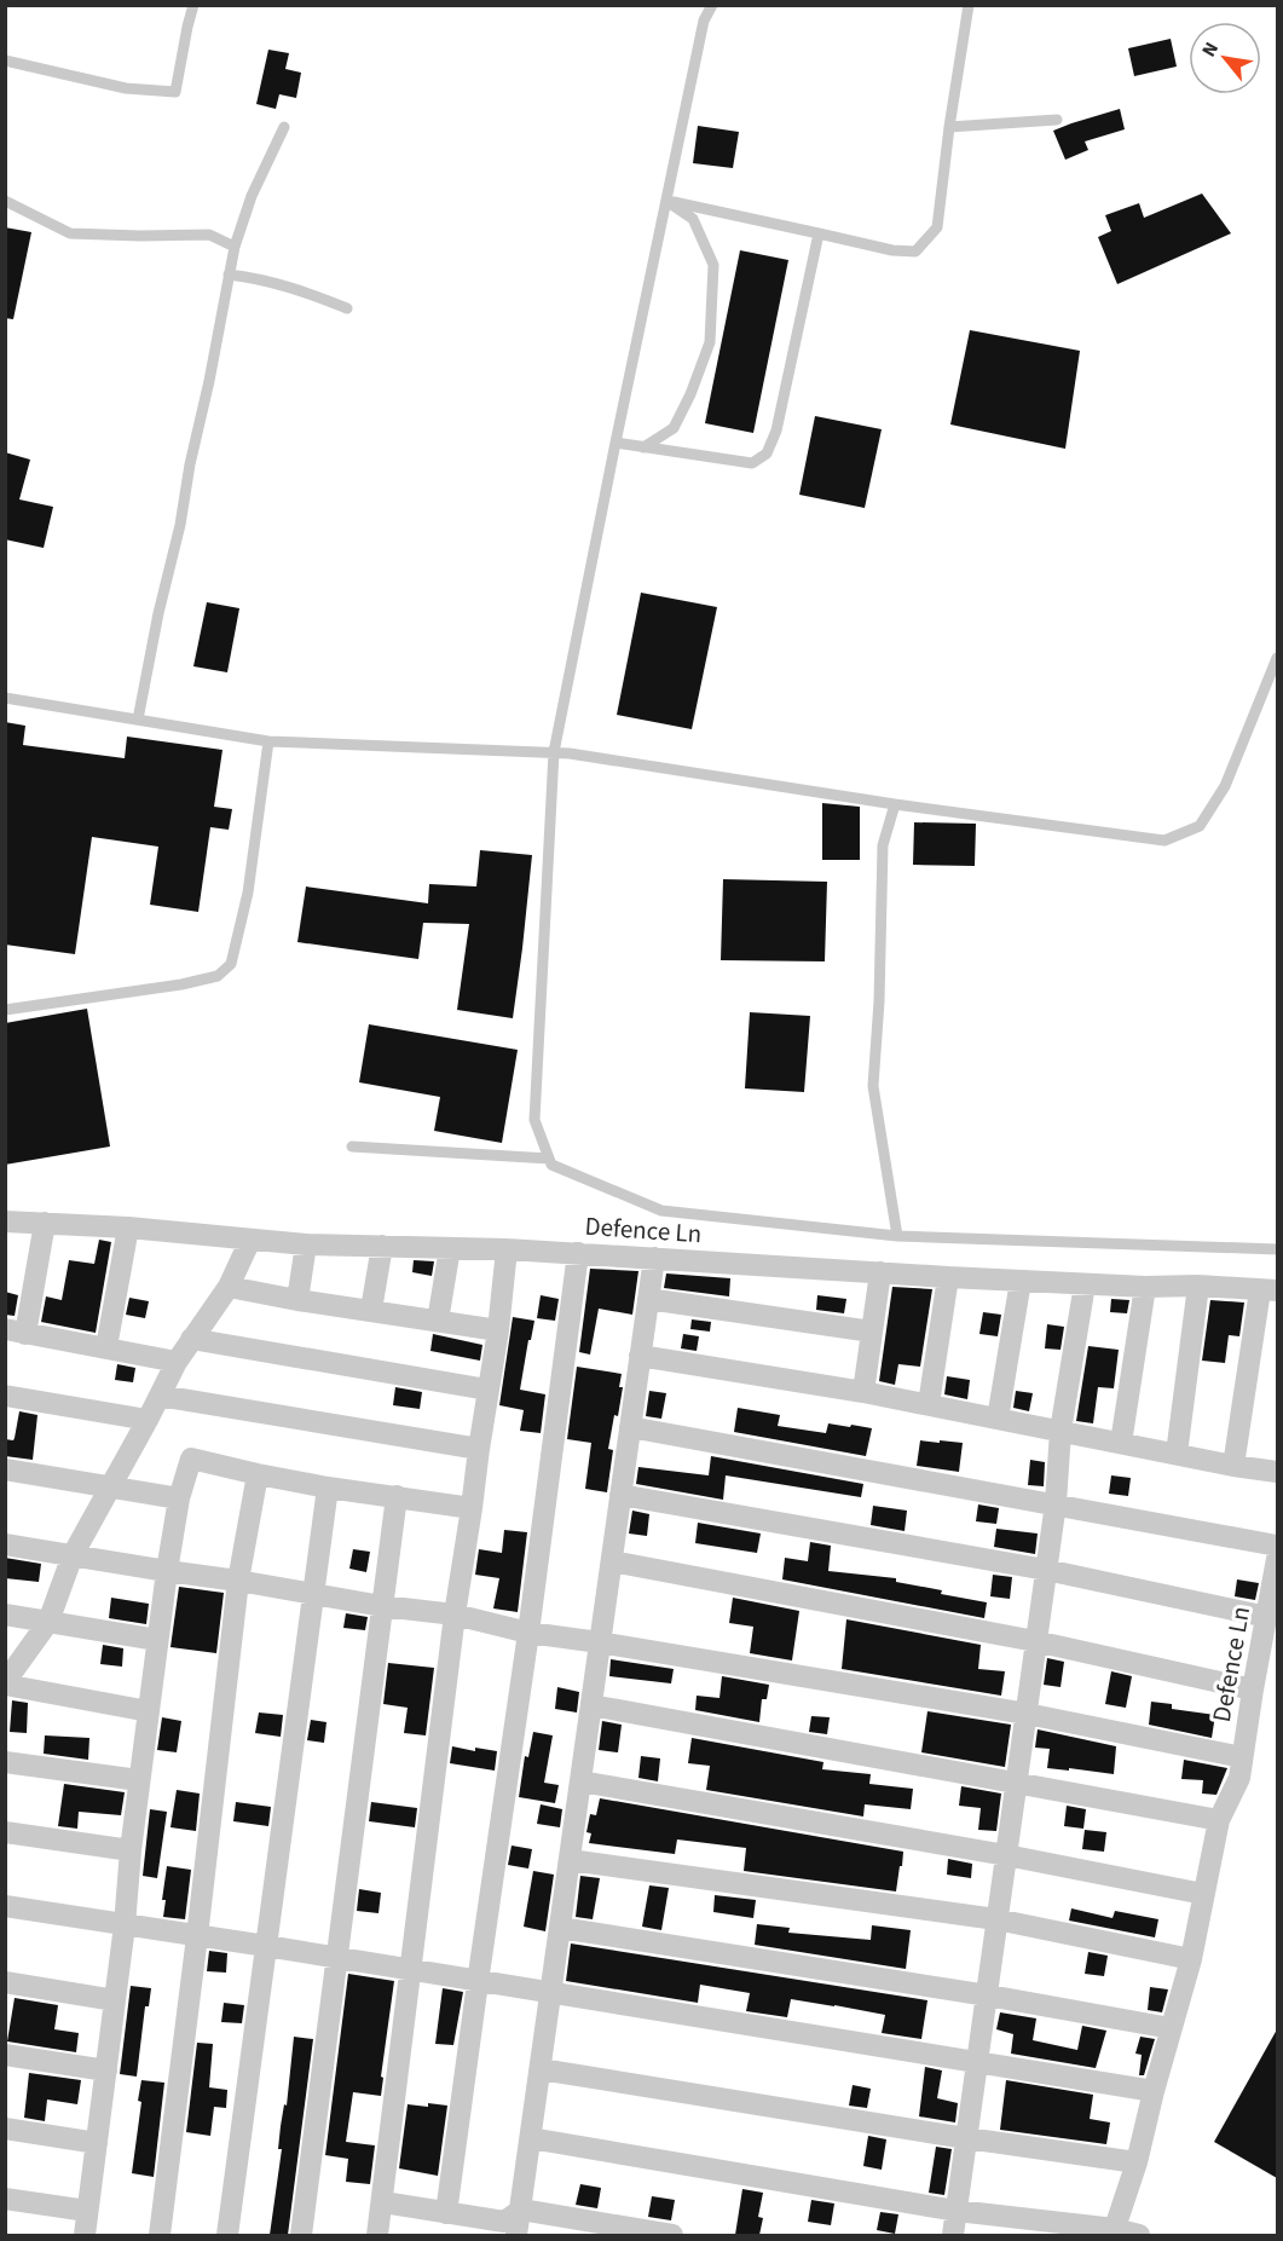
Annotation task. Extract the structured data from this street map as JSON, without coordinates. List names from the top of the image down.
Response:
{
  "streets": {
    "street": ["Defence Ln"]
  },
  "north": "top left"
}
